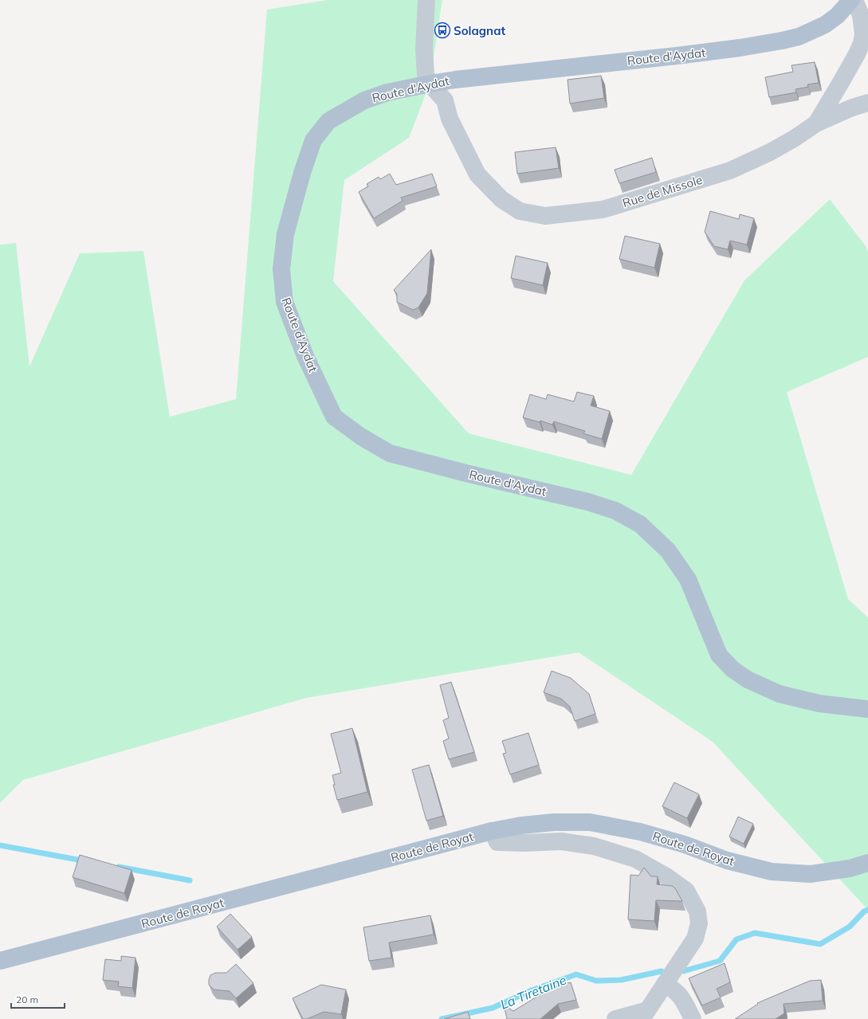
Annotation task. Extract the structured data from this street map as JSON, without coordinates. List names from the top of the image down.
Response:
{
  "streets": {
    "main road": ["Route d'Aydat", "Route de Royat"],
    "street": ["Rue de Missole"]
  },
  "crossings": [
    ["Route d'Aydat", "Rue de Missole"]
  ],
  "water": ["La Tiretaine"],
  "places": {
    "bus stop": ["Solagnat"]
  },
  "scale_bar": "20 m"
}
